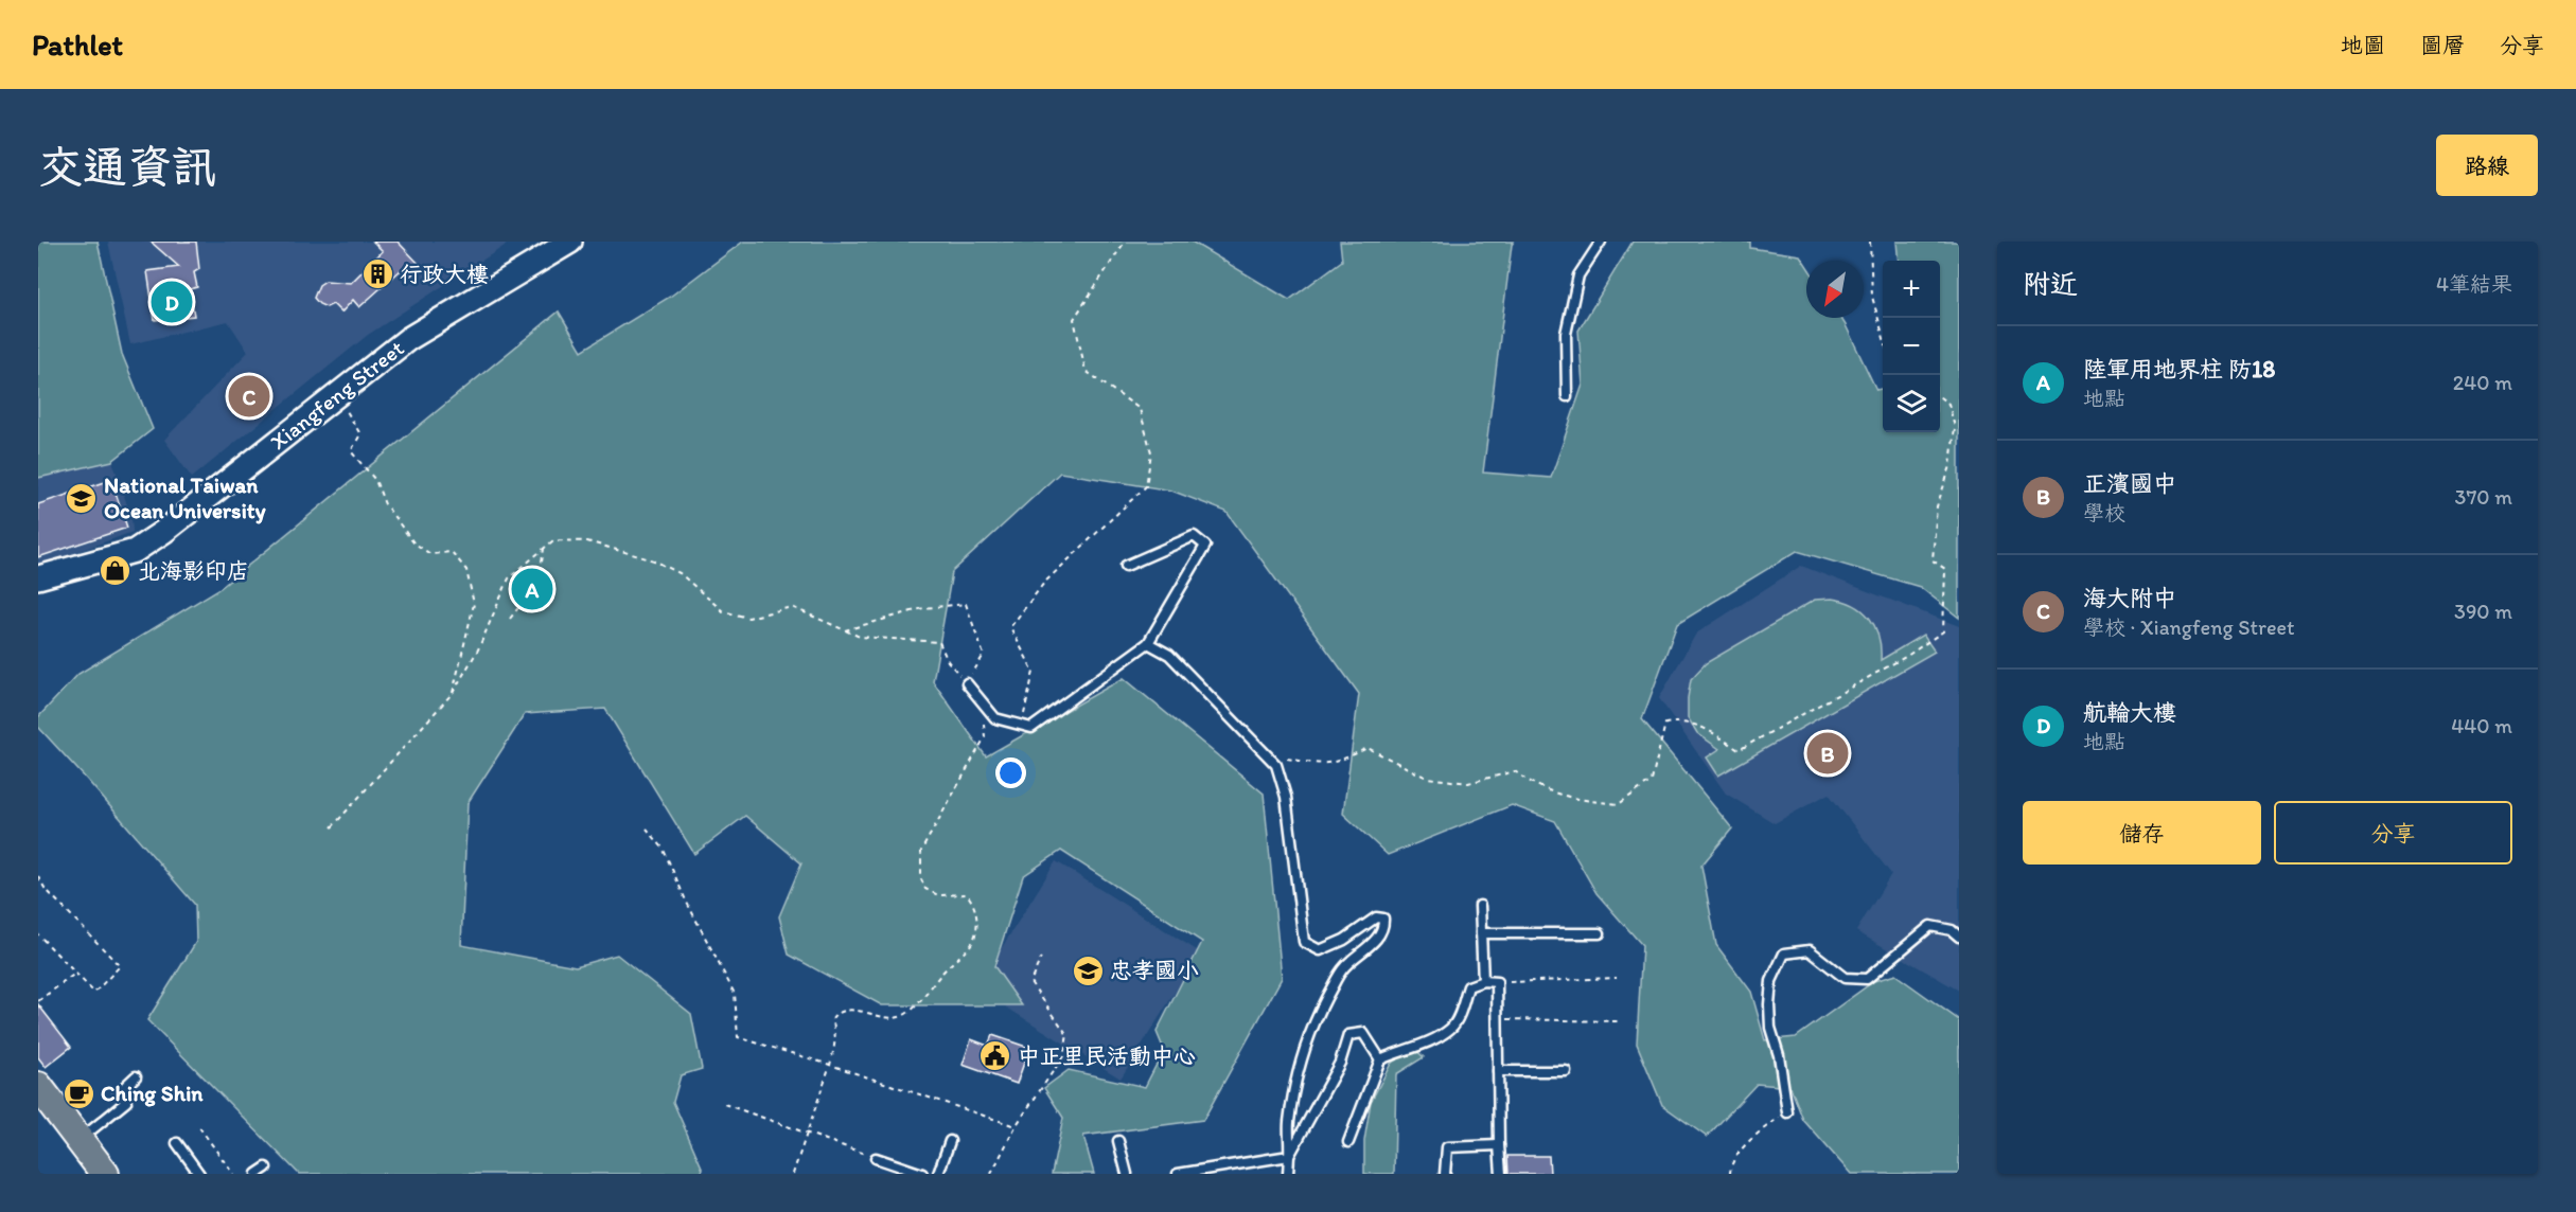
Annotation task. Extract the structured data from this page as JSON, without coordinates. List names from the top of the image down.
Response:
{
  "streets": {
    "street": ["Xiangfeng Street"]
  },
  "places": {
    "building": ["行政大樓"],
    "school or university": ["National Taiwan Ocean University", "忠孝國小"],
    "shop": ["北海影印店"],
    "public building": ["中正里民活動中心"],
    "cafe": ["Ching Shin"]
  },
  "north": "bottom left",
  "page": {
    "header": "Pathlet",
    "nav": ["地圖", "圖層", "分享"],
    "buttons": [
      "路線",
      ["儲存", "分享"]
    ],
    "title": "交通資訊",
    "heading": ["附近", "4筆結果"],
    "map_buttons": ["+", "−"],
    "pins": [
      "D",
      "C",
      "A",
      "B"
    ],
    "list": [
      {
        "mark": "A",
        "name": "陸軍用地界柱 防18",
        "note": "地點",
        "value": "240 m"
      },
      {
        "mark": "B",
        "name": "正濱國中",
        "note": "學校",
        "value": "370 m"
      },
      {
        "mark": "C",
        "name": "海大附中",
        "note": "學校 · Xiangfeng Street",
        "value": "390 m"
      },
      {
        "mark": "D",
        "name": "航輪大樓",
        "note": "地點",
        "value": "440 m"
      }
    ]
  }
}
